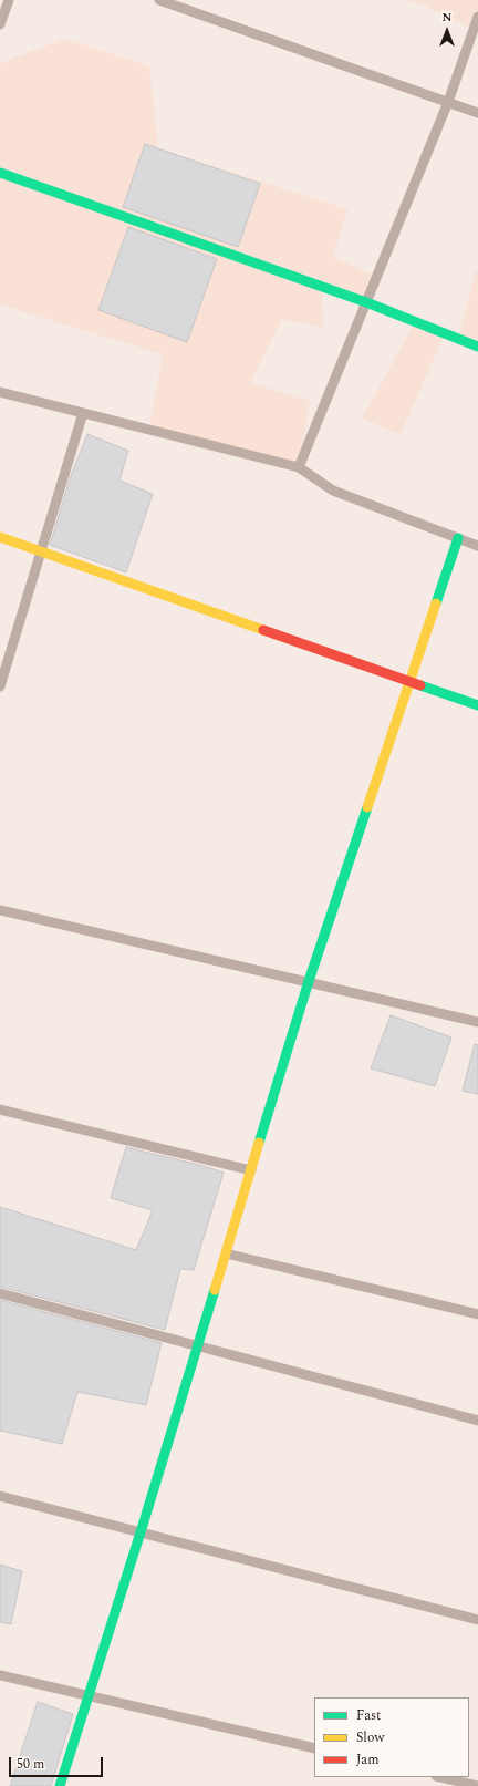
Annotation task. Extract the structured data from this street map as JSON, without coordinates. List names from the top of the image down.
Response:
{
  "legend": ["Fast", "Slow", "Jam"],
  "scale_bar": "50 m",
  "north": "top"
}
